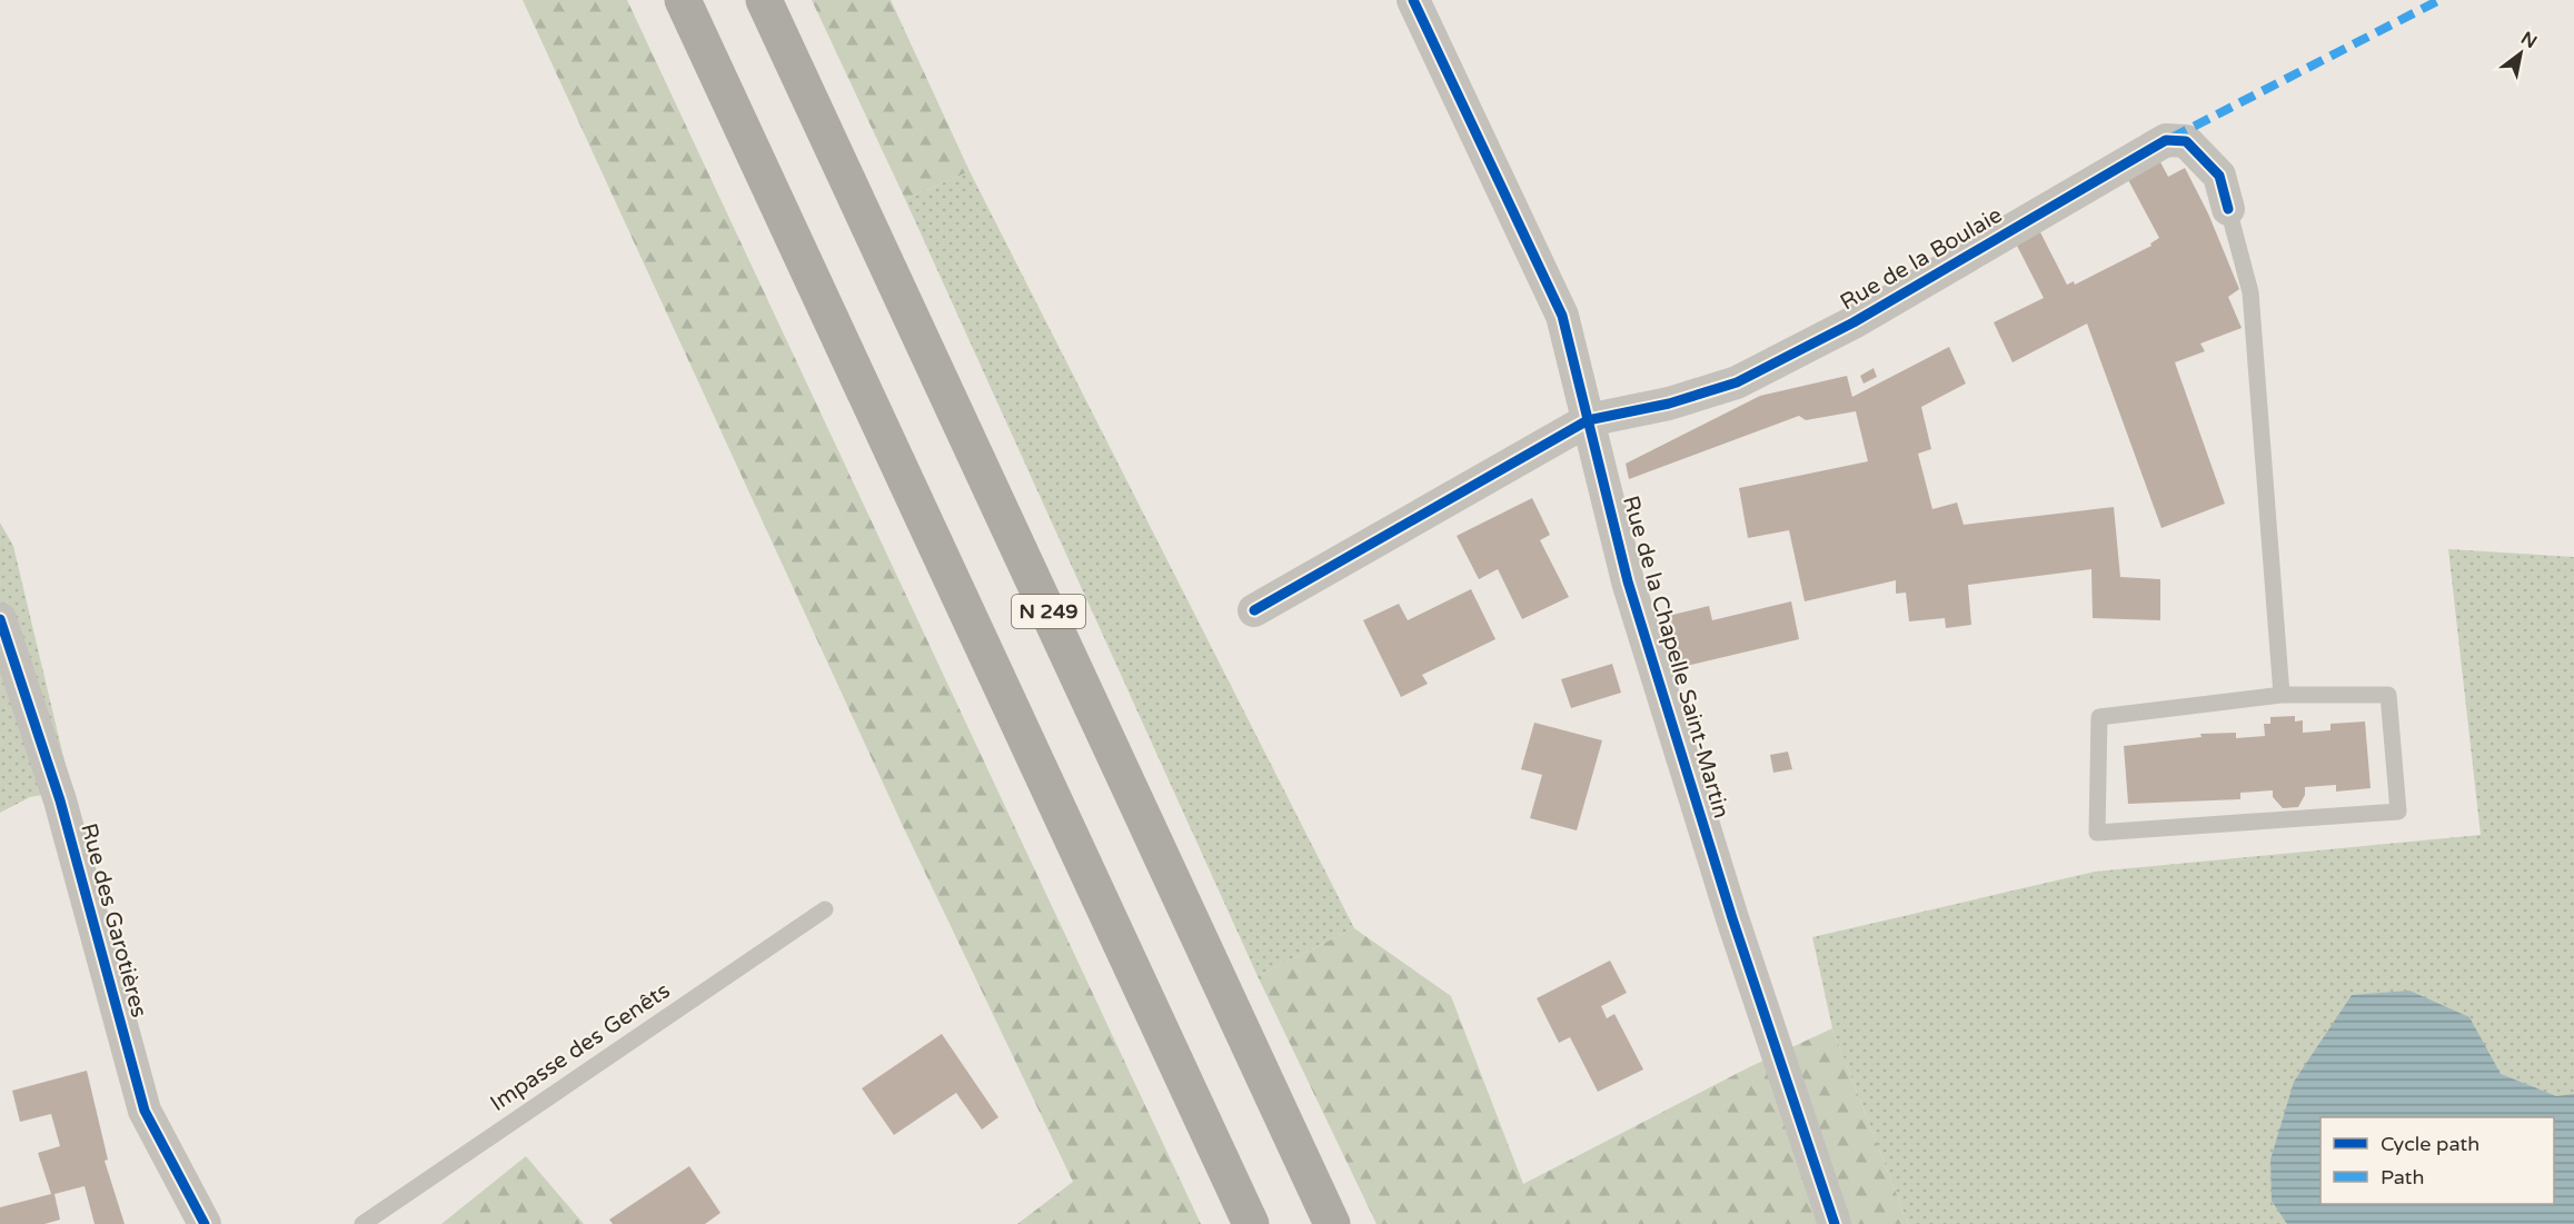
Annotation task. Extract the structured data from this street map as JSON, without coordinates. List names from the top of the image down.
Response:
{
  "streets": {
    "highway": ["N 249"],
    "street": ["Rue de la Boulaie", "Rue de la Chapelle Saint-Martin", "Rue des Garotières"],
    "lane": ["Impasse des Genêts"]
  },
  "crossings": [
    ["Rue de la Boulaie", "Rue de la Chapelle Saint-Martin"]
  ],
  "legend": ["Cycle path", "Path"],
  "north": "top right"
}
